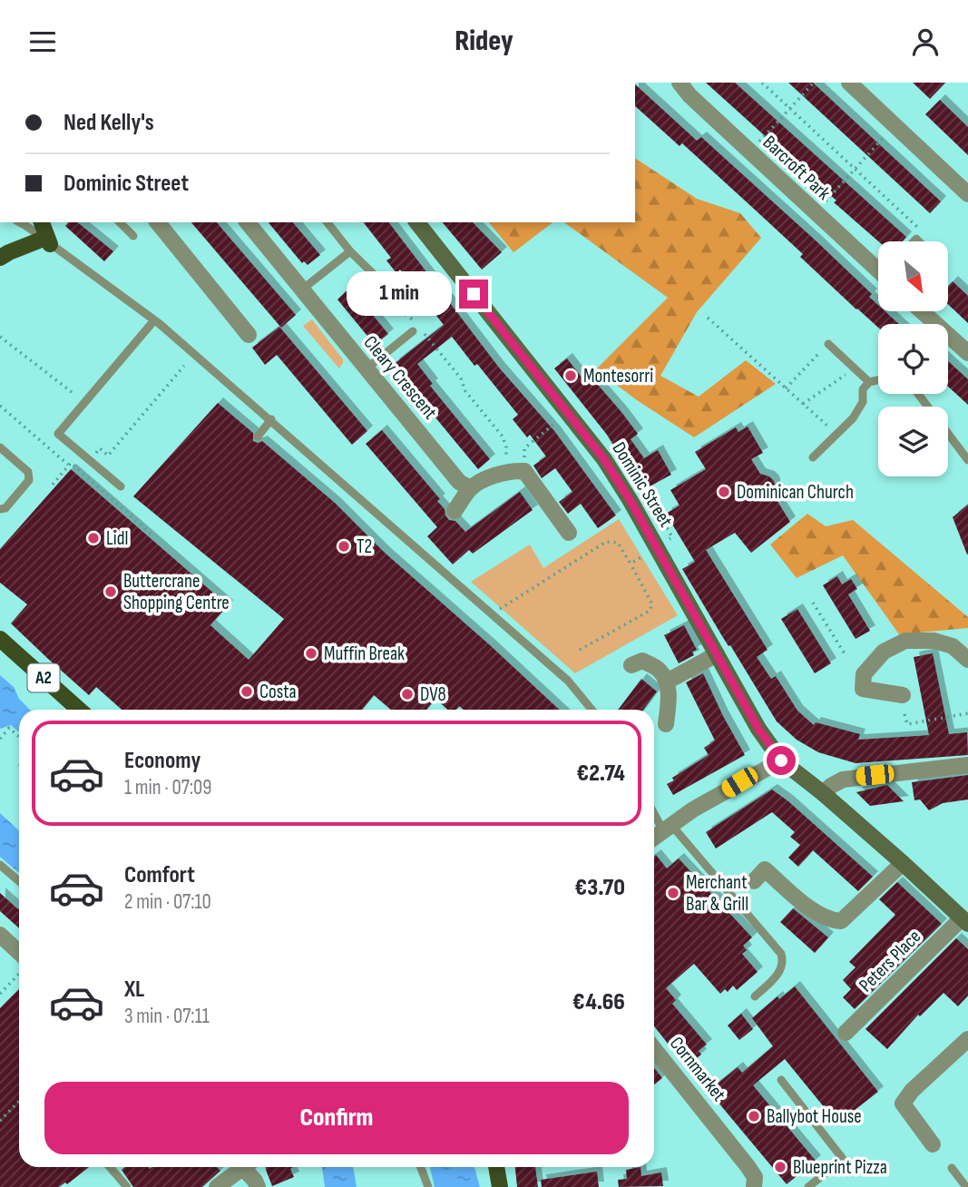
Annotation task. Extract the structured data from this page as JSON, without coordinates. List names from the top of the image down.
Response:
{
  "streets": {
    "main road": ["Dominic Street", "A2"],
    "street": [
      "Barcroft Park",
      "Cleary Crescent",
      "Peters Place",
      "Cornmarket"
    ]
  },
  "crossings": [
    ["Dominic Street", "Peters Place"]
  ],
  "places": [
    "Montesorri",
    "Dominican Church",
    "Lidl",
    "T2",
    "Buttercrane Shopping Centre",
    "Muffin Break",
    "Costa",
    "DV8",
    "Merchant Bar & Grill",
    "Ballybot House",
    "Blueprint Pizza"
  ],
  "north": "bottom right",
  "page": {
    "header": "Ridey",
    "banner": ["Ned Kelly's", "Dominic Street"],
    "bubble": "1 min",
    "list": [
      {
        "name": "Economy",
        "note": "1 min · 07:09",
        "value": "€2.74"
      },
      {
        "name": "Comfort",
        "note": "2 min · 07:10",
        "value": "€3.70"
      },
      {
        "name": "XL",
        "note": "3 min · 07:11",
        "value": "€4.66"
      }
    ],
    "buttons": "Confirm"
  }
}
